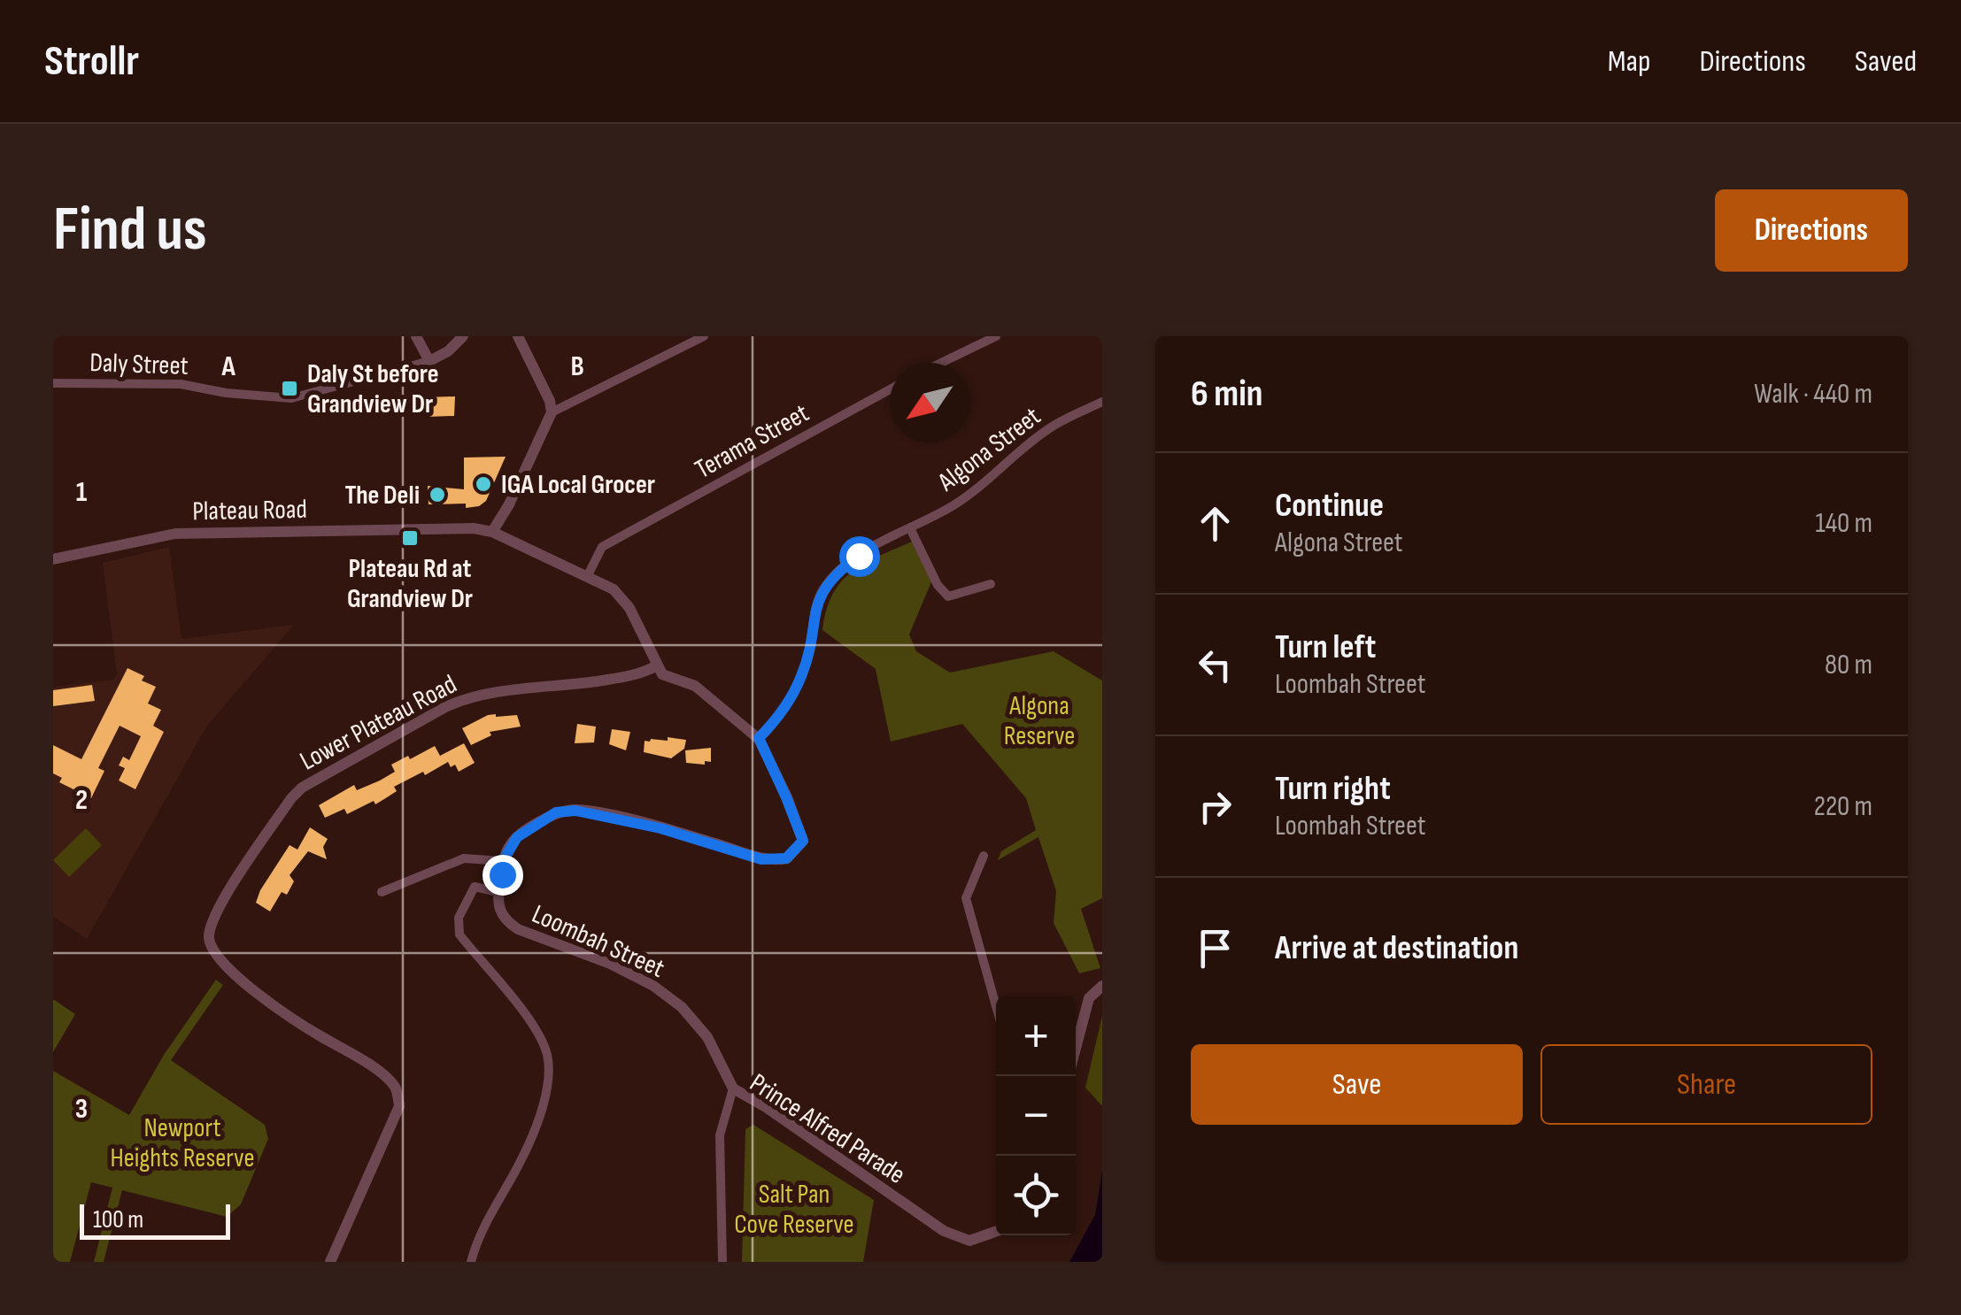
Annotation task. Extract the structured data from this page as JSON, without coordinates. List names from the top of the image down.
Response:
{
  "streets": {
    "street": [
      "Daly Street",
      "Terama Street",
      "Algona Street",
      "Plateau Road",
      "Lower Plateau Road",
      "Loombah Street",
      "Prince Alfred Parade"
    ]
  },
  "crossings": [
    ["Terama Street", "Plateau Road"],
    ["Plateau Road", "Lower Plateau Road"],
    ["Loombah Street", "Prince Alfred Parade"]
  ],
  "parks": ["Algona Reserve", "Newport Heights Reserve", "Salt Pan Cove Reserve"],
  "places": {
    "transit": ["Daly St before Grandview Dr", "Plateau Rd at Grandview Dr"],
    "other": ["IGA Local Grocer", "The Deli"]
  },
  "scale_bar": "100 m",
  "north": "bottom left",
  "page": {
    "header": "Strollr",
    "nav": ["Map", "Directions", "Saved"],
    "buttons": [
      "Directions",
      ["Save", "Share"]
    ],
    "title": "Find us",
    "heading": ["6 min", "Walk · 440 m"],
    "list": [
      ["Continue", "Algona Street", "140 m"],
      ["Turn left", "Loombah Street", "80 m"],
      ["Turn right", "Loombah Street", "220 m"],
      "Arrive at destination"
    ],
    "map_buttons": ["+", "−"],
    "scale": "100 m"
  },
  "grid": {
    "columns": ["A", "B"],
    "rows": ["1", "2", "3"]
  }
}
